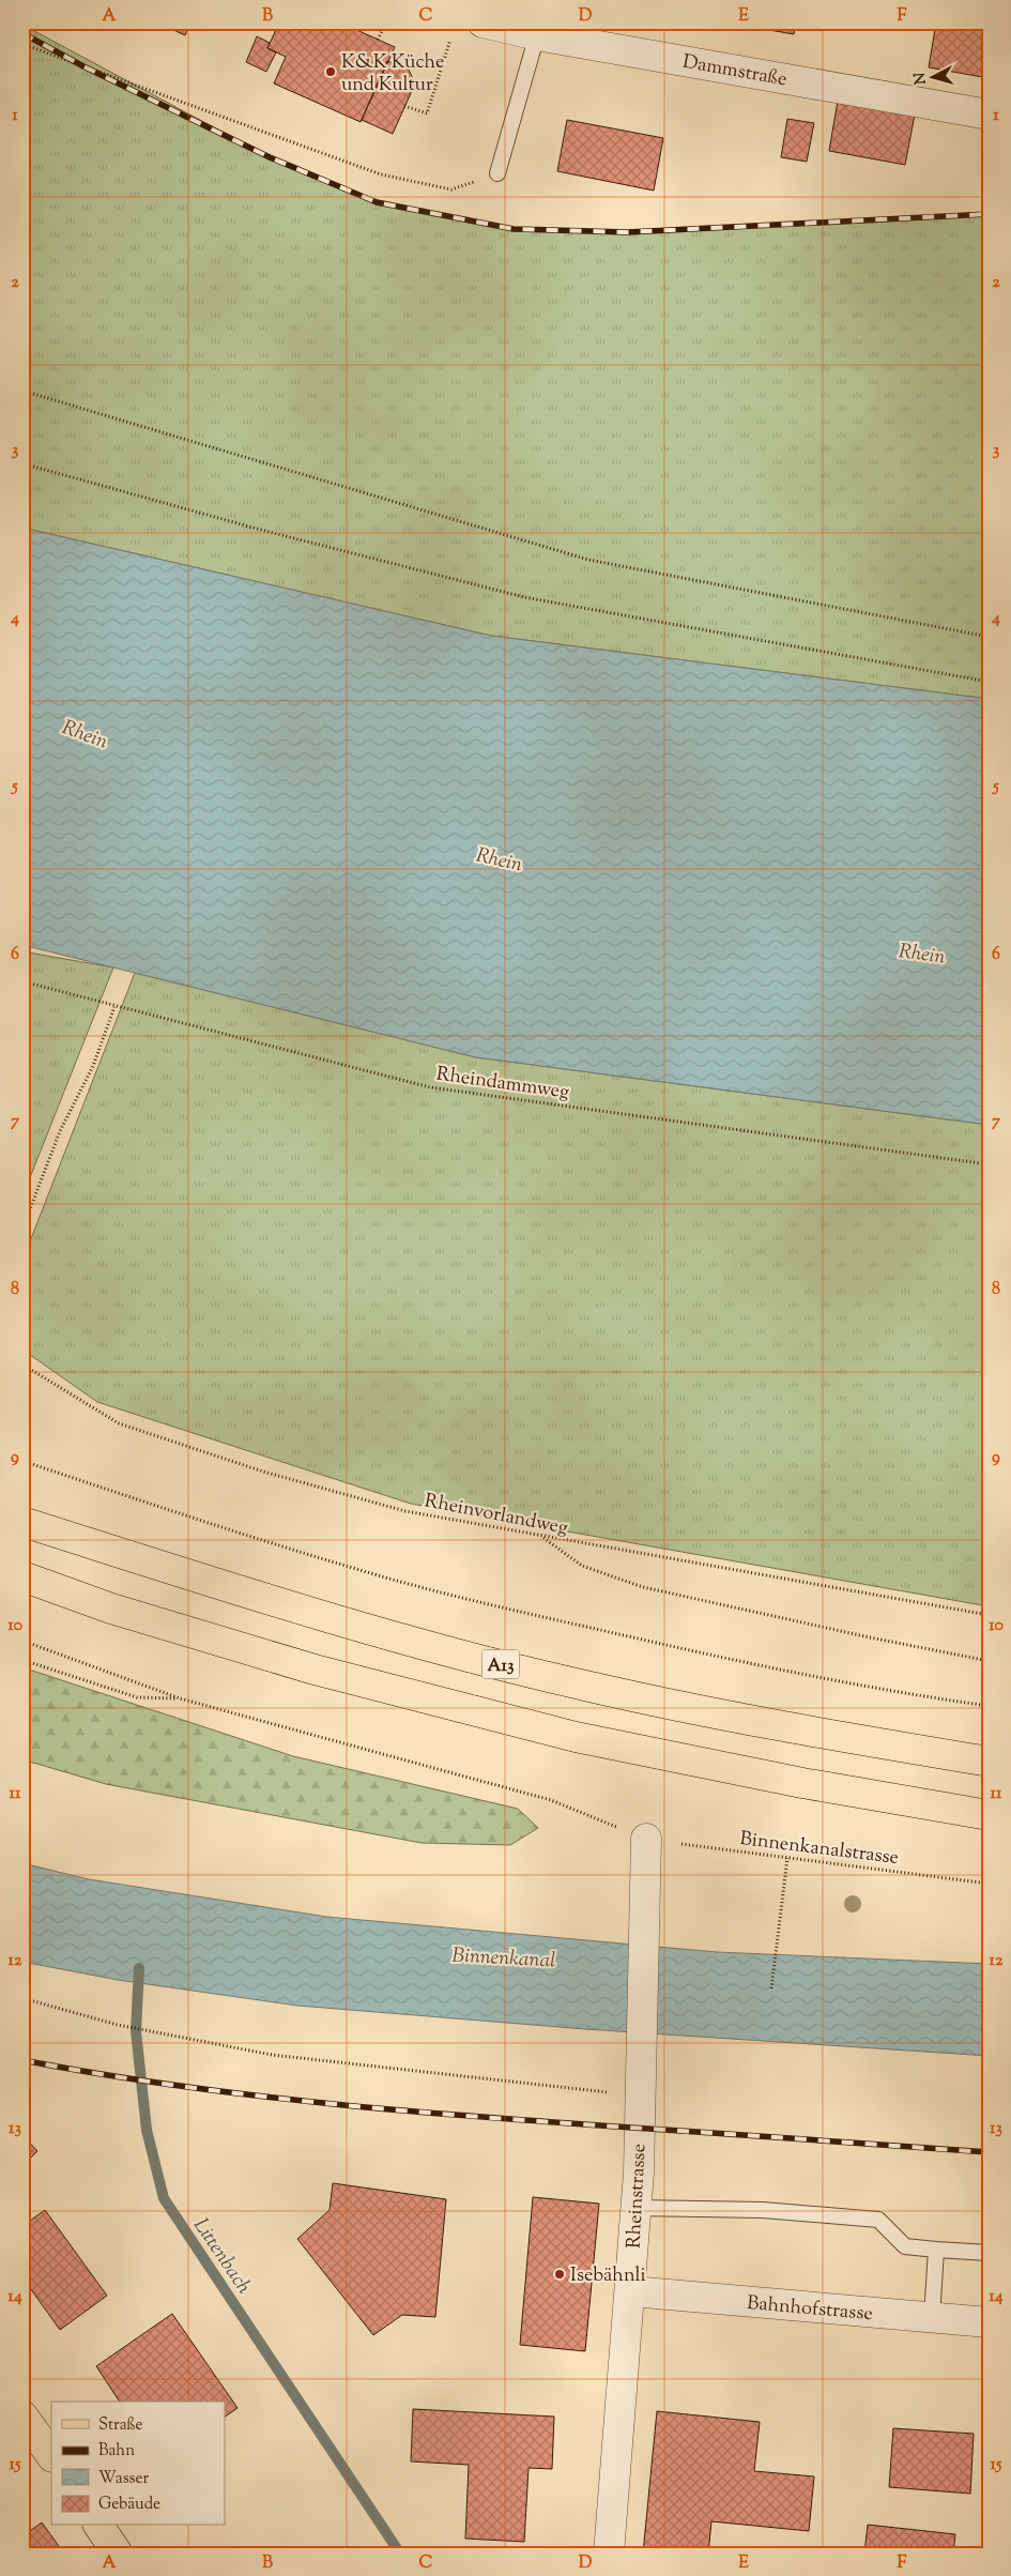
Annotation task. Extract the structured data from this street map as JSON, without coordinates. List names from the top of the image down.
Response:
{
  "streets": {
    "main road": ["A13"],
    "street": ["Dammstraße", "Rheinstrasse", "Bahnhofstrasse"],
    "path": ["Rheindammweg", "Rheinvorlandweg", "Binnenkanalstrasse"]
  },
  "crossings": [
    ["Binnenkanalstrasse", "Rheinstrasse"],
    ["Rheinstrasse", "Bahnhofstrasse"]
  ],
  "water": ["Rhein", "Binnenkanal", "Littenbach"],
  "places": ["K&K Küche und Kultur", "Isebähnli"],
  "legend": [
    "Straße",
    "Bahn",
    "Wasser",
    "Gebäude"
  ],
  "north": "left",
  "grid": {
    "columns": [
      "A",
      "B",
      "C",
      "D",
      "E",
      "F"
    ],
    "rows": [
      "1",
      "2",
      "3",
      "4",
      "5",
      "6",
      "7",
      "8",
      "9",
      "10",
      "11",
      "12",
      "13",
      "14",
      "15"
    ]
  }
}
